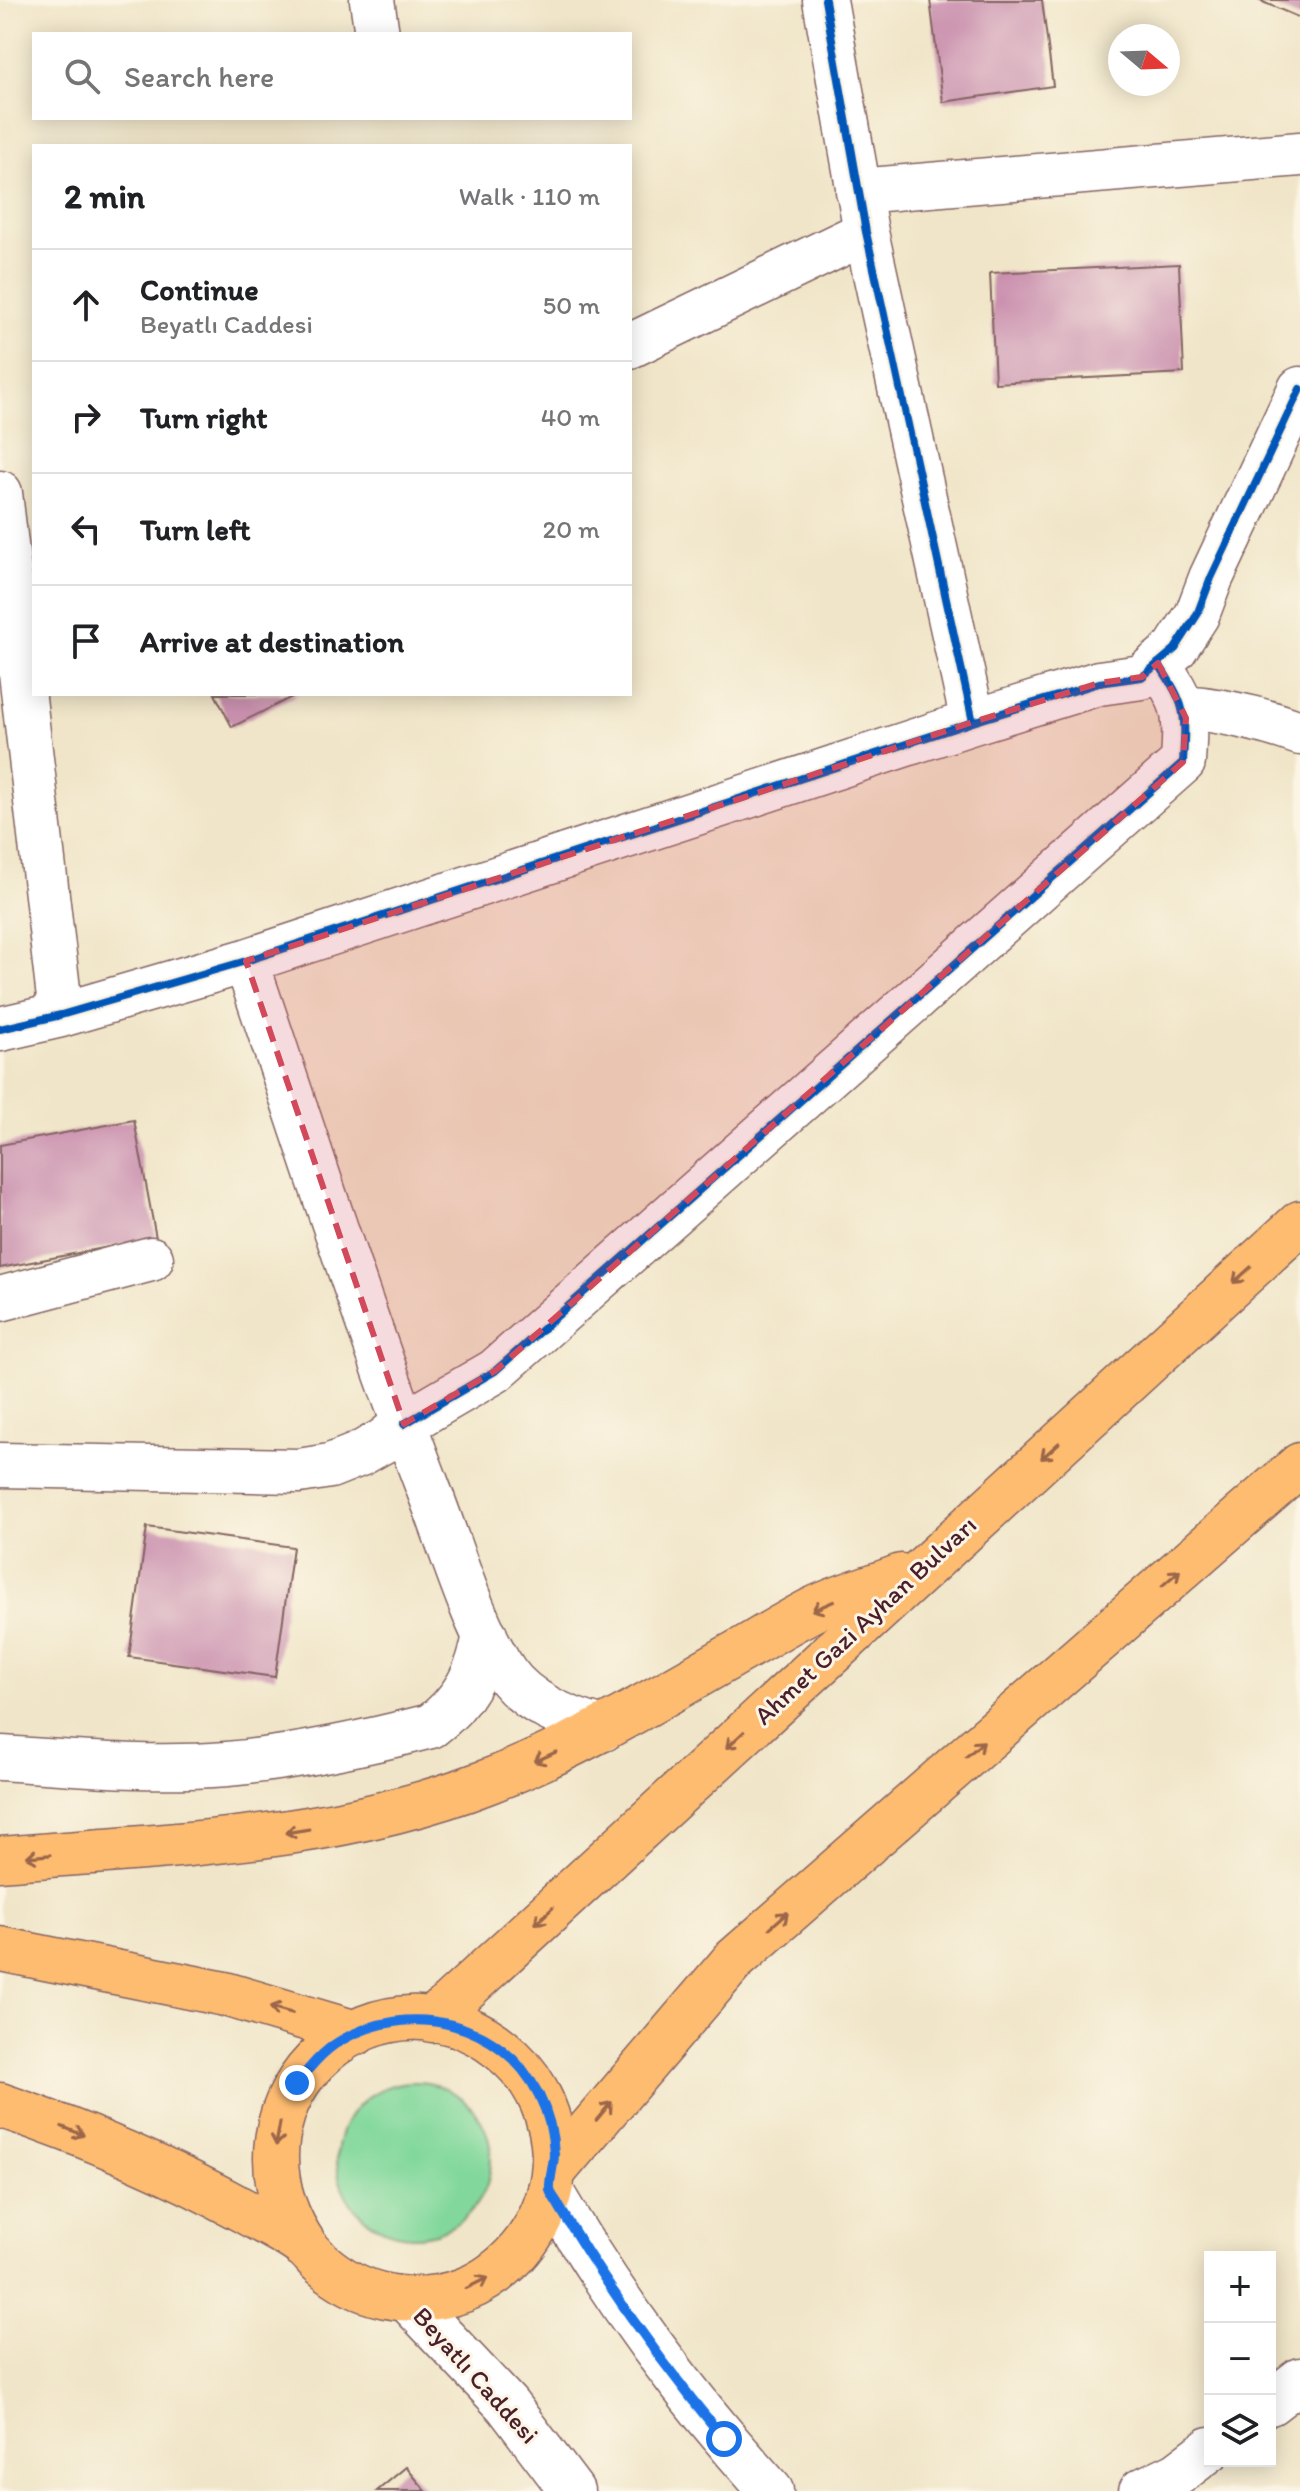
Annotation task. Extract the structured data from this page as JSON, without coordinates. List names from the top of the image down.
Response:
{
  "streets": {
    "main road": ["Ahmet Gazi Ayhan Bulvarı"],
    "street": ["Beyatlı Caddesi"]
  },
  "crossings": [
    ["Ahmet Gazi Ayhan Bulvarı", "Beyatlı Caddesi"]
  ],
  "north": "right",
  "page": {
    "search": "Search here",
    "heading": ["2 min", "Walk · 110 m"],
    "list": [
      ["Continue", "Beyatlı Caddesi", "50 m"],
      ["Turn right", "40 m"],
      ["Turn left", "20 m"],
      "Arrive at destination"
    ],
    "map_buttons": ["+", "−"]
  }
}
